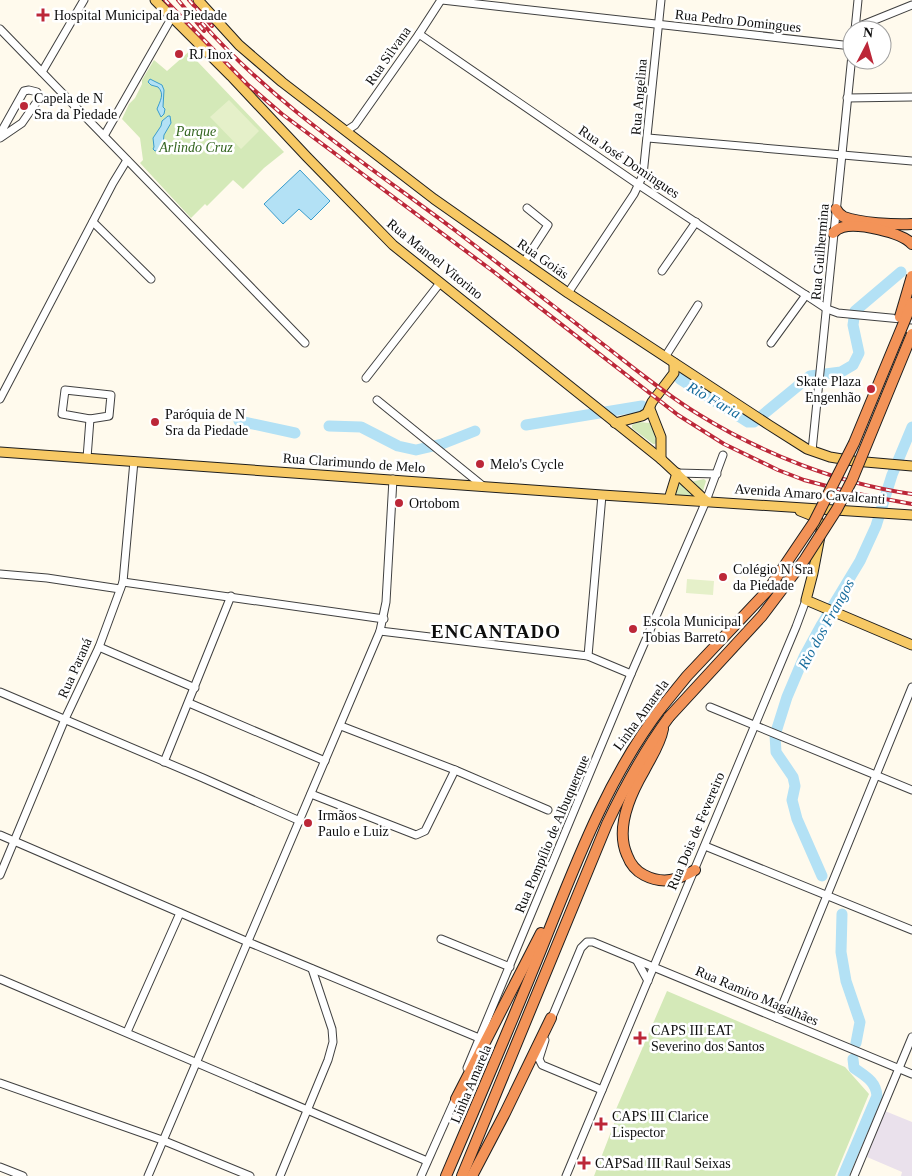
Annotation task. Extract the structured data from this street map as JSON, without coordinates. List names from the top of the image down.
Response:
{
  "streets": {
    "highway": ["Linha Amarela"],
    "main road": [
      "Rua Manoel Vitorino",
      "Rua Goiás",
      "Rua Clarimundo de Melo",
      "Avenida Amaro Cavalcanti",
      "Rua Dois de Fevereiro"
    ],
    "street": [
      "Rua Pedro Domingues",
      "Rua Silvana",
      "Rua Angelina",
      "Rua José Domingues",
      "Rua Guilhermina",
      "Rua Paraná",
      "Rua Pompílio de Albuquerque",
      "Rua Ramiro Magalhães"
    ]
  },
  "crossings": [
    ["Rua Pedro Domingues", "Rua Silvana"],
    ["Rua Pedro Domingues", "Rua Angelina"],
    ["Rua Silvana", "Rua José Domingues"],
    ["Rua Silvana", "Rua Goiás"],
    ["Rua Angelina", "Rua José Domingues"],
    ["Rua Angelina", "Rua Goiás"],
    ["Rua José Domingues", "Rua Guilhermina"],
    ["Rua Guilhermina", "Rua Goiás"],
    ["Rua Manoel Vitorino", "Rua Clarimundo de Melo"],
    ["Rua Manoel Vitorino", "Avenida Amaro Cavalcanti"],
    ["Rua Manoel Vitorino", "Rua Pompílio de Albuquerque"],
    ["Rua Clarimundo de Melo", "Avenida Amaro Cavalcanti"],
    ["Rua Clarimundo de Melo", "Rua Paraná"],
    ["Rua Clarimundo de Melo", "Rua Pompílio de Albuquerque"],
    ["Avenida Amaro Cavalcanti", "Rua Pompílio de Albuquerque"],
    ["Rua Dois de Fevereiro", "Rua Ramiro Magalhães"]
  ],
  "districts": ["ENCANTADO"],
  "water": ["Rio Faria", "Rio dos Frangos"],
  "parks": ["Parque Arlindo Cruz"],
  "places": {
    "health": [
      "Hospital Municipal da Piedade",
      "CAPS III EAT Severino dos Santos",
      "CAPS III Clarice Lispector",
      "CAPSad III Raul Seixas"
    ],
    "other": [
      "RJ Inox",
      "Capela de N Sra da Piedade",
      "Skate Plaza Engenhão",
      "Paróquia de N Sra da Piedade",
      "Melo's Cycle",
      "Ortobom",
      "Colégio N Sra da Piedade",
      "Escola Municipal Tobias Barreto",
      "Irmãos Paulo e Luiz"
    ]
  },
  "north": "top"
}
